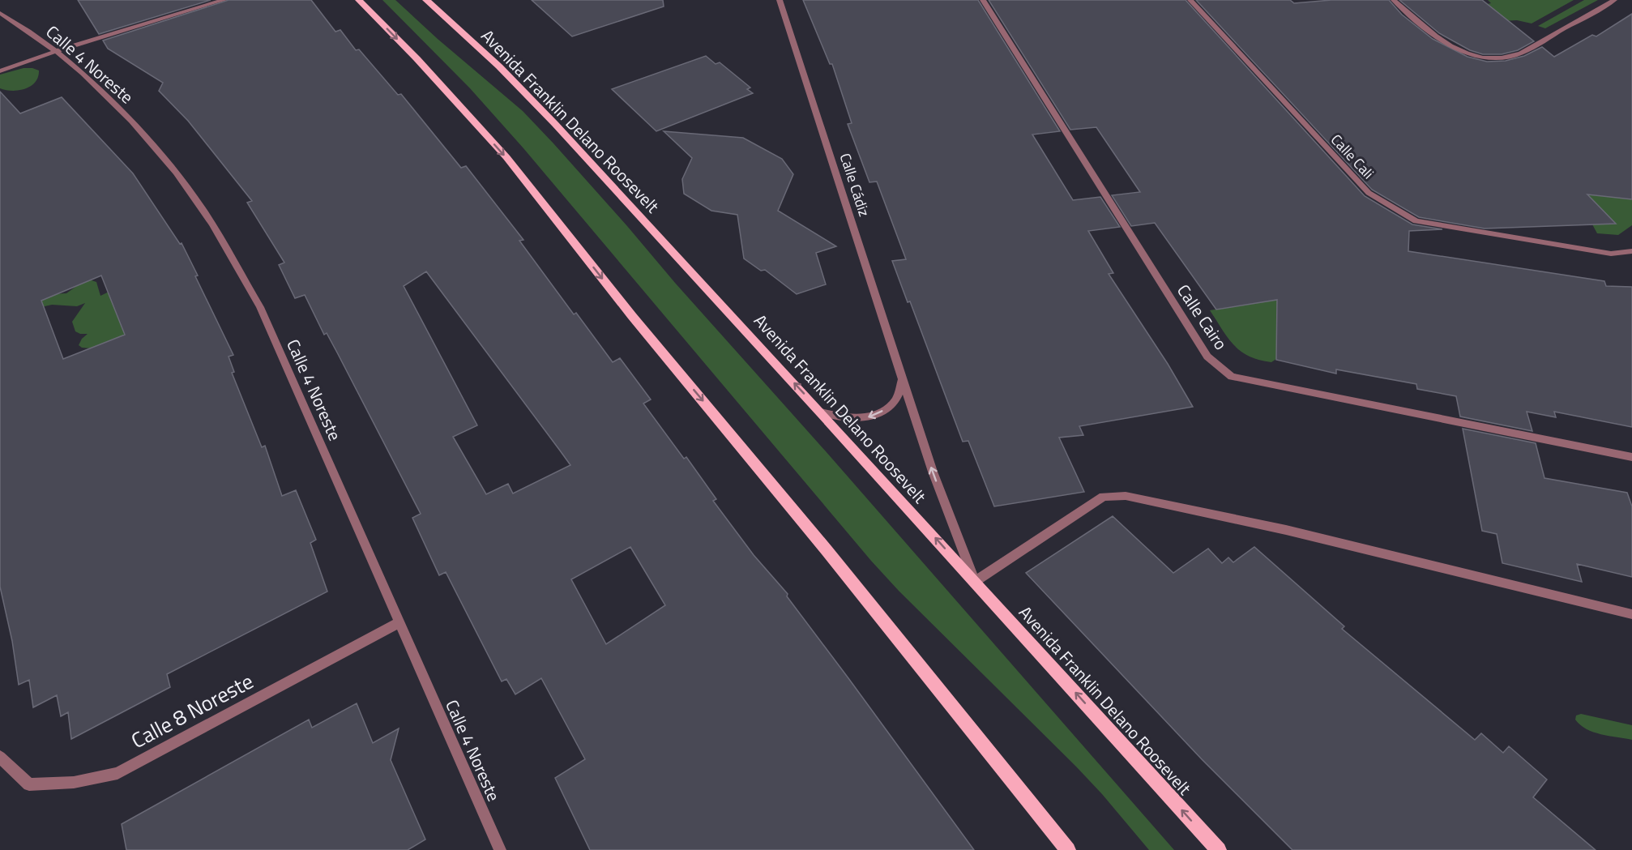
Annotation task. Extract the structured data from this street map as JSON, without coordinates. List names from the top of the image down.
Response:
{
  "streets": {
    "main road": ["Avenida Franklin Delano Roosevelt"],
    "street": [
      "Calle 4 Noreste",
      "Calle Cali",
      "Calle Cádiz",
      "Calle Cairo",
      "Calle 8 Noreste"
    ]
  },
  "crossings": [
    ["Calle 4 Noreste", "Calle 8 Noreste"],
    ["Avenida Franklin Delano Roosevelt", "Calle Cádiz"]
  ],
  "one_way": ["Calle Cádiz"]
}
